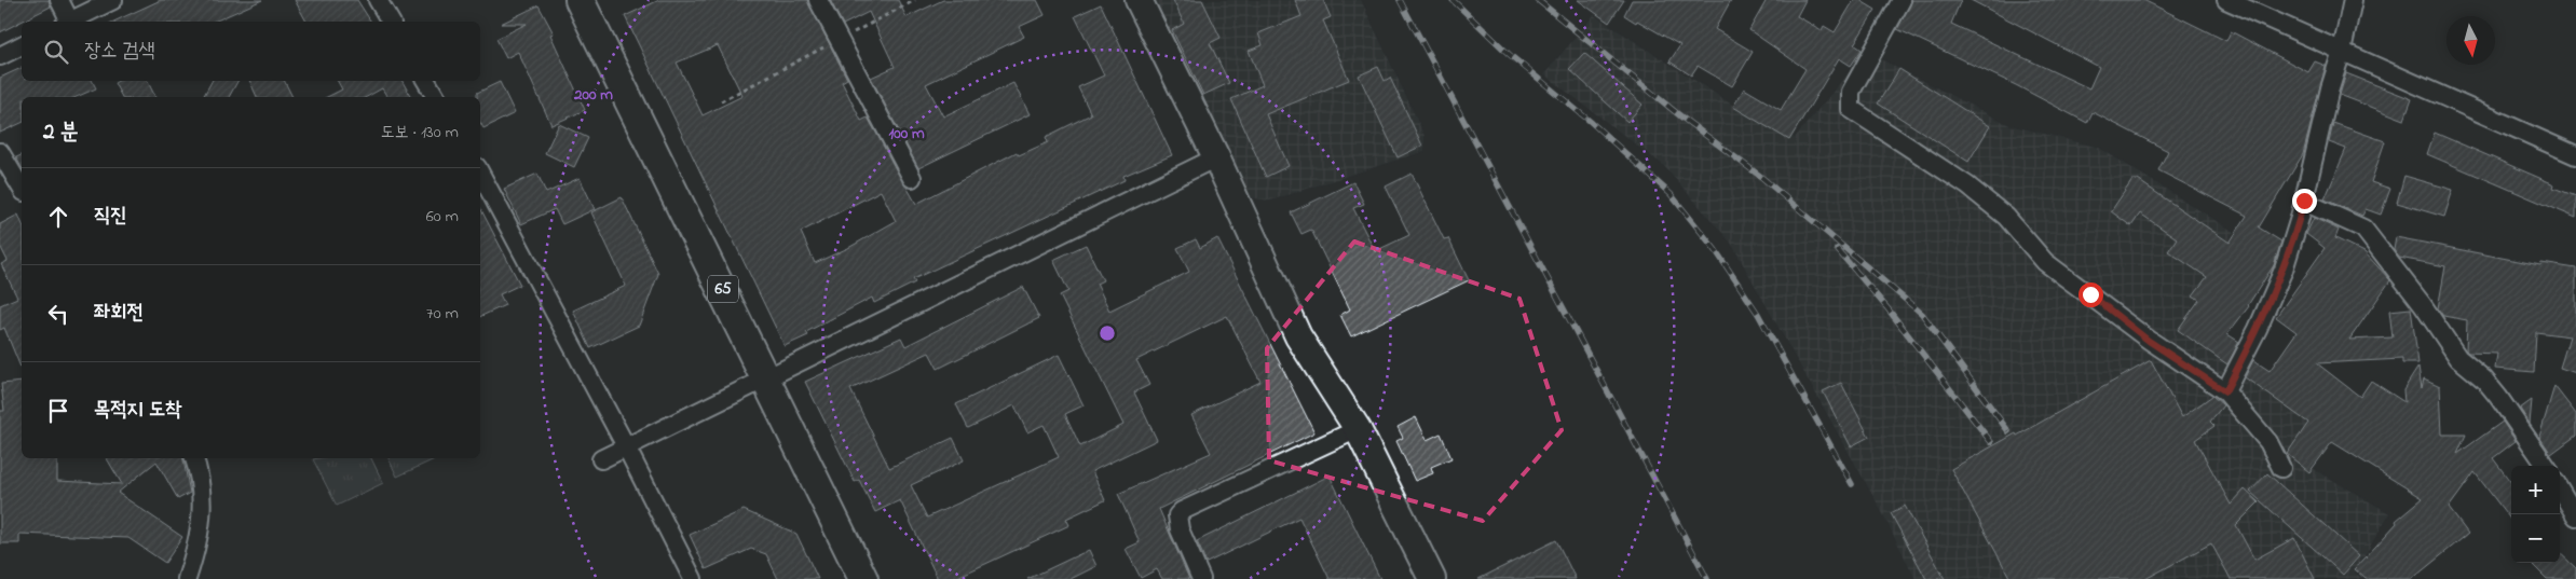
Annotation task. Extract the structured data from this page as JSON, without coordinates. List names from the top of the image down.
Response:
{
  "streets": {
    "main road": ["65"]
  },
  "north": "bottom",
  "page": {
    "search": "장소 검색",
    "heading": ["2 분", "도보 · 130 m"],
    "list": [
      ["직진", "60 m"],
      ["좌회전", "70 m"],
      "목적지 도착"
    ],
    "map_buttons": ["+", "−"]
  },
  "rings": ["200 m", "100 m"]
}
